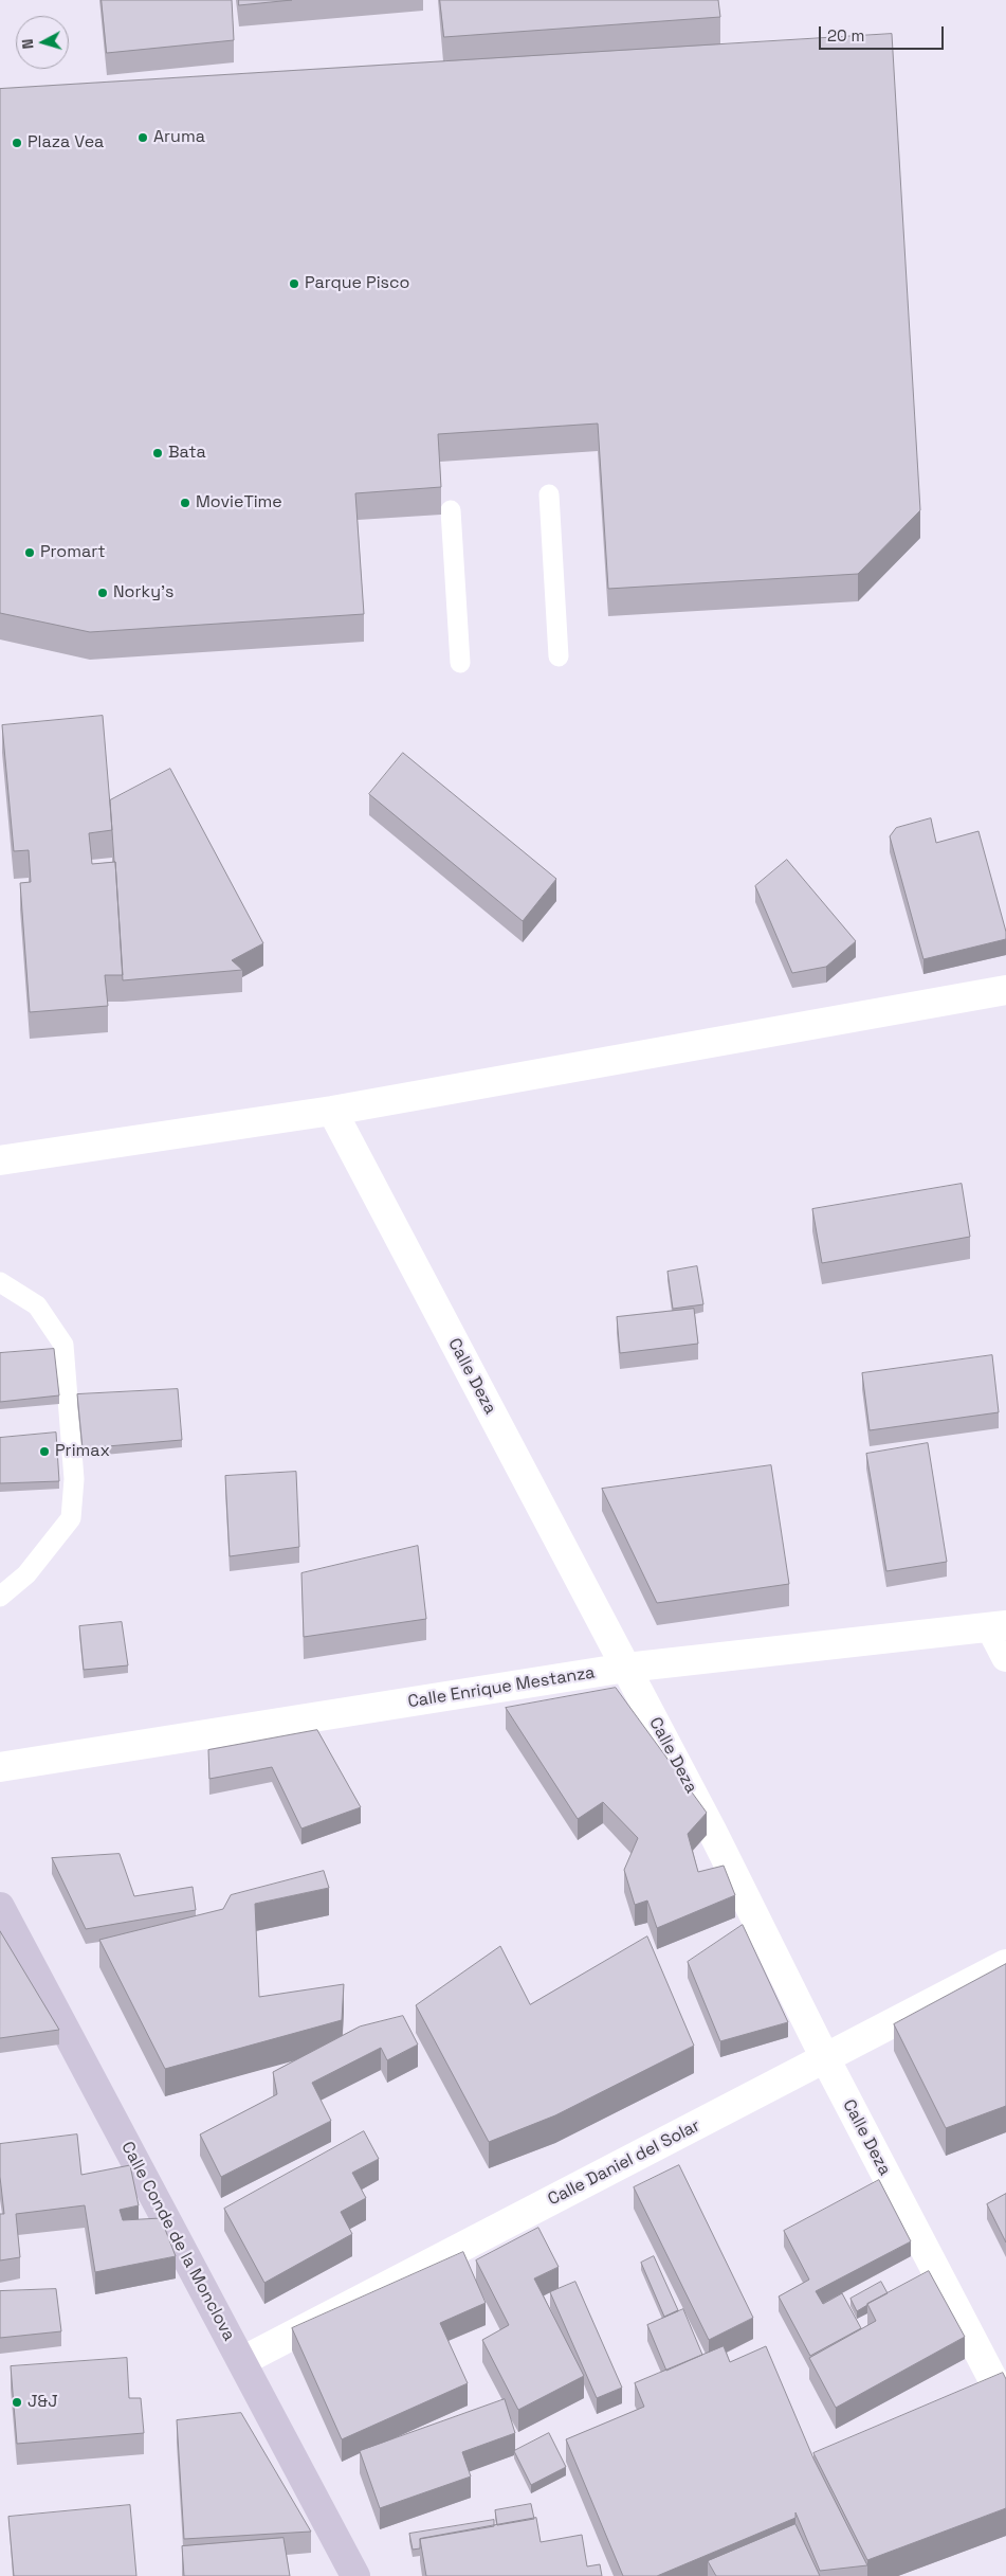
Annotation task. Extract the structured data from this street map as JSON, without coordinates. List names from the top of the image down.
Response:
{
  "streets": {
    "street": [
      "Calle Deza",
      "Calle Enrique Mestanza",
      "Calle Daniel del Solar",
      "Calle Conde de la Monclova"
    ]
  },
  "crossings": [
    ["Calle Deza", "Calle Enrique Mestanza"],
    ["Calle Deza", "Calle Daniel del Solar"],
    ["Calle Daniel del Solar", "Calle Conde de la Monclova"]
  ],
  "places": [
    "Aruma",
    "Plaza Vea",
    "Parque Pisco",
    "Bata",
    "MovieTime",
    "Promart",
    "Norky's",
    "Primax",
    "J&J"
  ],
  "scale_bar": "20 m",
  "north": "left"
}
